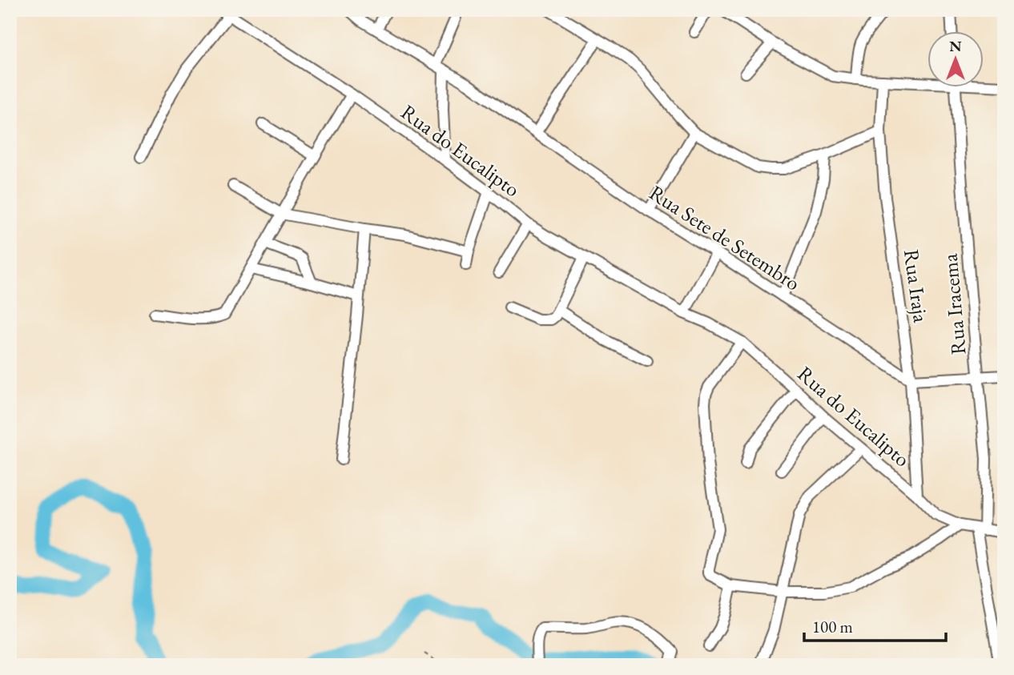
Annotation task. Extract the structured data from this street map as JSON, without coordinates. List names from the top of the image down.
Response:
{
  "streets": {
    "street": [
      "Rua do Eucalipto",
      "Rua Sete de Setembro",
      "Rua Iraja",
      "Rua Iracema"
    ]
  },
  "crossings": [
    ["Rua do Eucalipto", "Rua Iraja"],
    ["Rua do Eucalipto", "Rua Iracema"],
    ["Rua Sete de Setembro", "Rua Iraja"]
  ],
  "scale_bar": "100 m",
  "north": "top"
}
